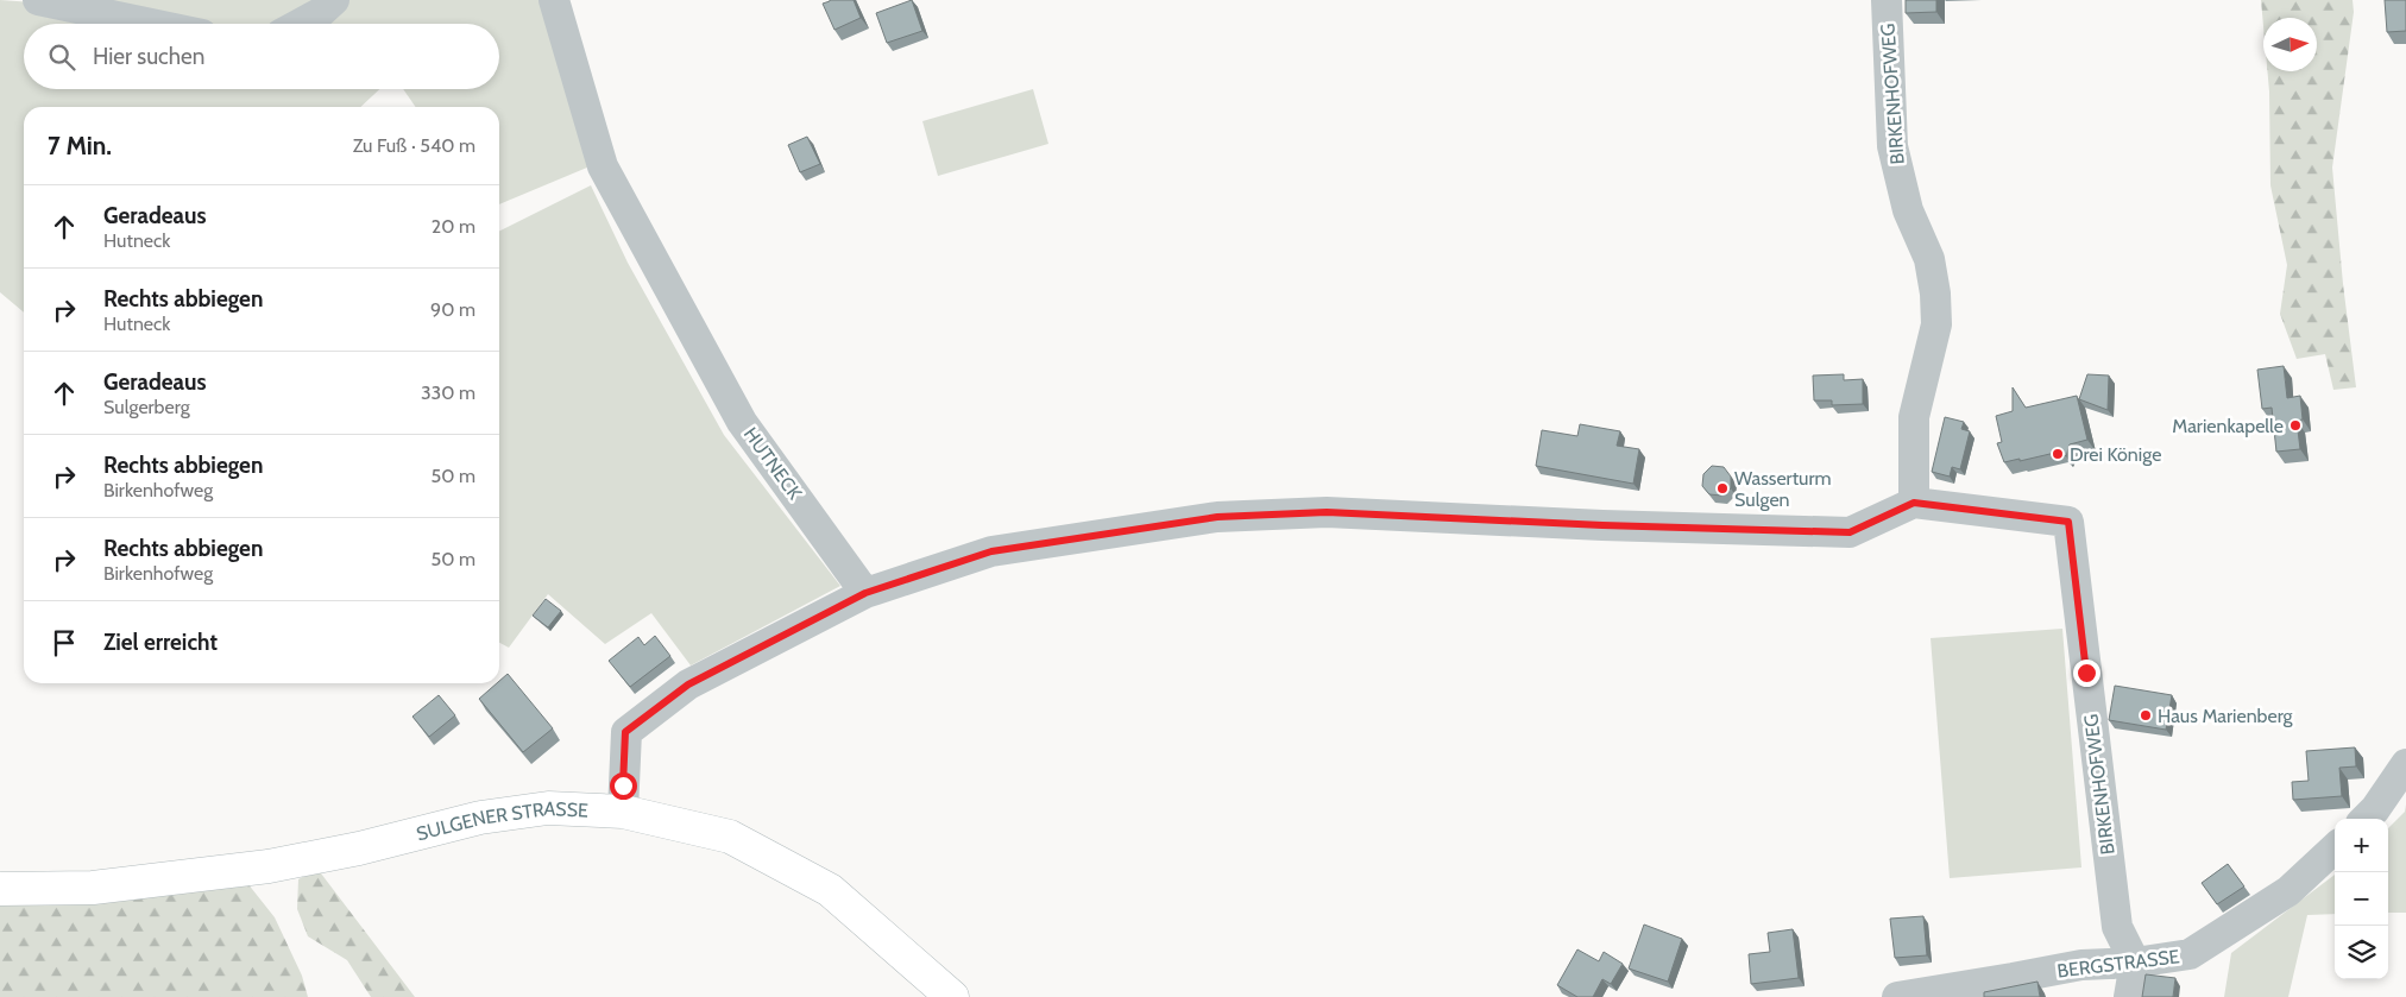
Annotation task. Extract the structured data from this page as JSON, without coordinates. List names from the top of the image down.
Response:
{
  "streets": {
    "main road": ["SULGENER STRASSE"],
    "street": ["BIRKENHOFWEG", "HUTNECK", "BERGSTRASSE"]
  },
  "crossings": [
    ["BIRKENHOFWEG", "BERGSTRASSE"]
  ],
  "places": [
    "Marienkapelle",
    "Drei Könige",
    "Wasserturm Sulgen",
    "Haus Marienberg"
  ],
  "north": "right",
  "page": {
    "search": "Hier suchen",
    "heading": ["7 Min.", "Zu Fuß · 540 m"],
    "list": [
      ["Geradeaus", "Hutneck", "20 m"],
      ["Rechts abbiegen", "Hutneck", "90 m"],
      ["Geradeaus", "Sulgerberg", "330 m"],
      ["Rechts abbiegen", "Birkenhofweg", "50 m"],
      ["Rechts abbiegen", "Birkenhofweg", "50 m"],
      "Ziel erreicht"
    ],
    "map_buttons": ["+", "−"]
  }
}
